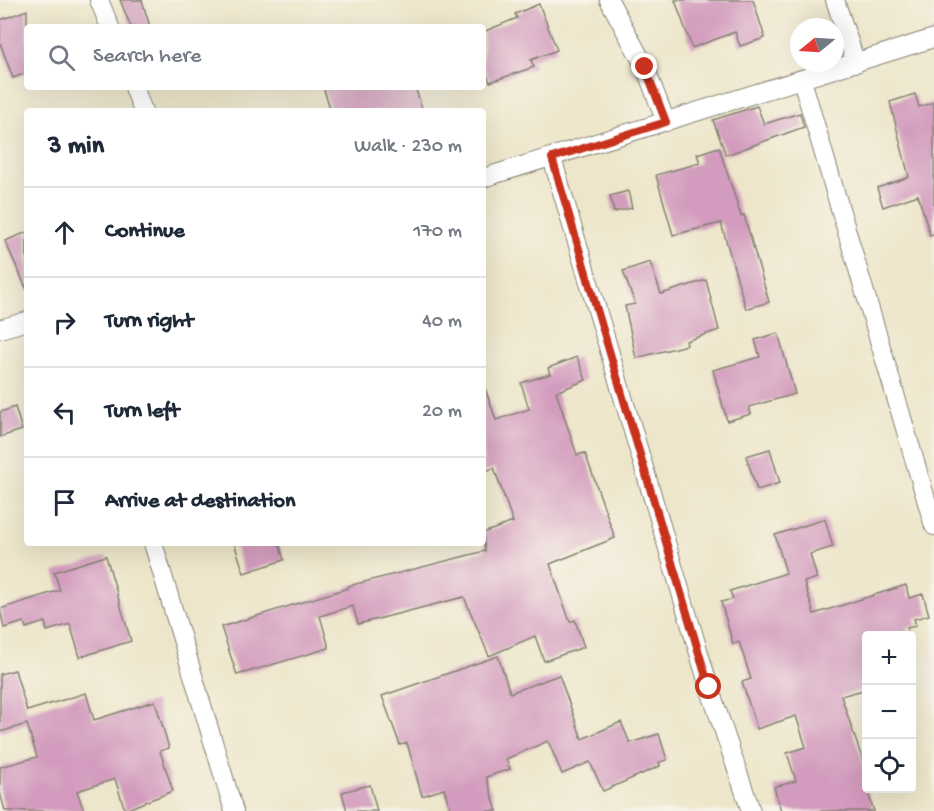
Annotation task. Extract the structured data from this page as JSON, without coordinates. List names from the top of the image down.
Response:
{
  "north": "left",
  "page": {
    "search": "Search here",
    "heading": ["3 min", "Walk · 230 m"],
    "list": [
      ["Continue", "170 m"],
      ["Turn right", "40 m"],
      ["Turn left", "20 m"],
      "Arrive at destination"
    ],
    "map_buttons": ["+", "−"]
  }
}
